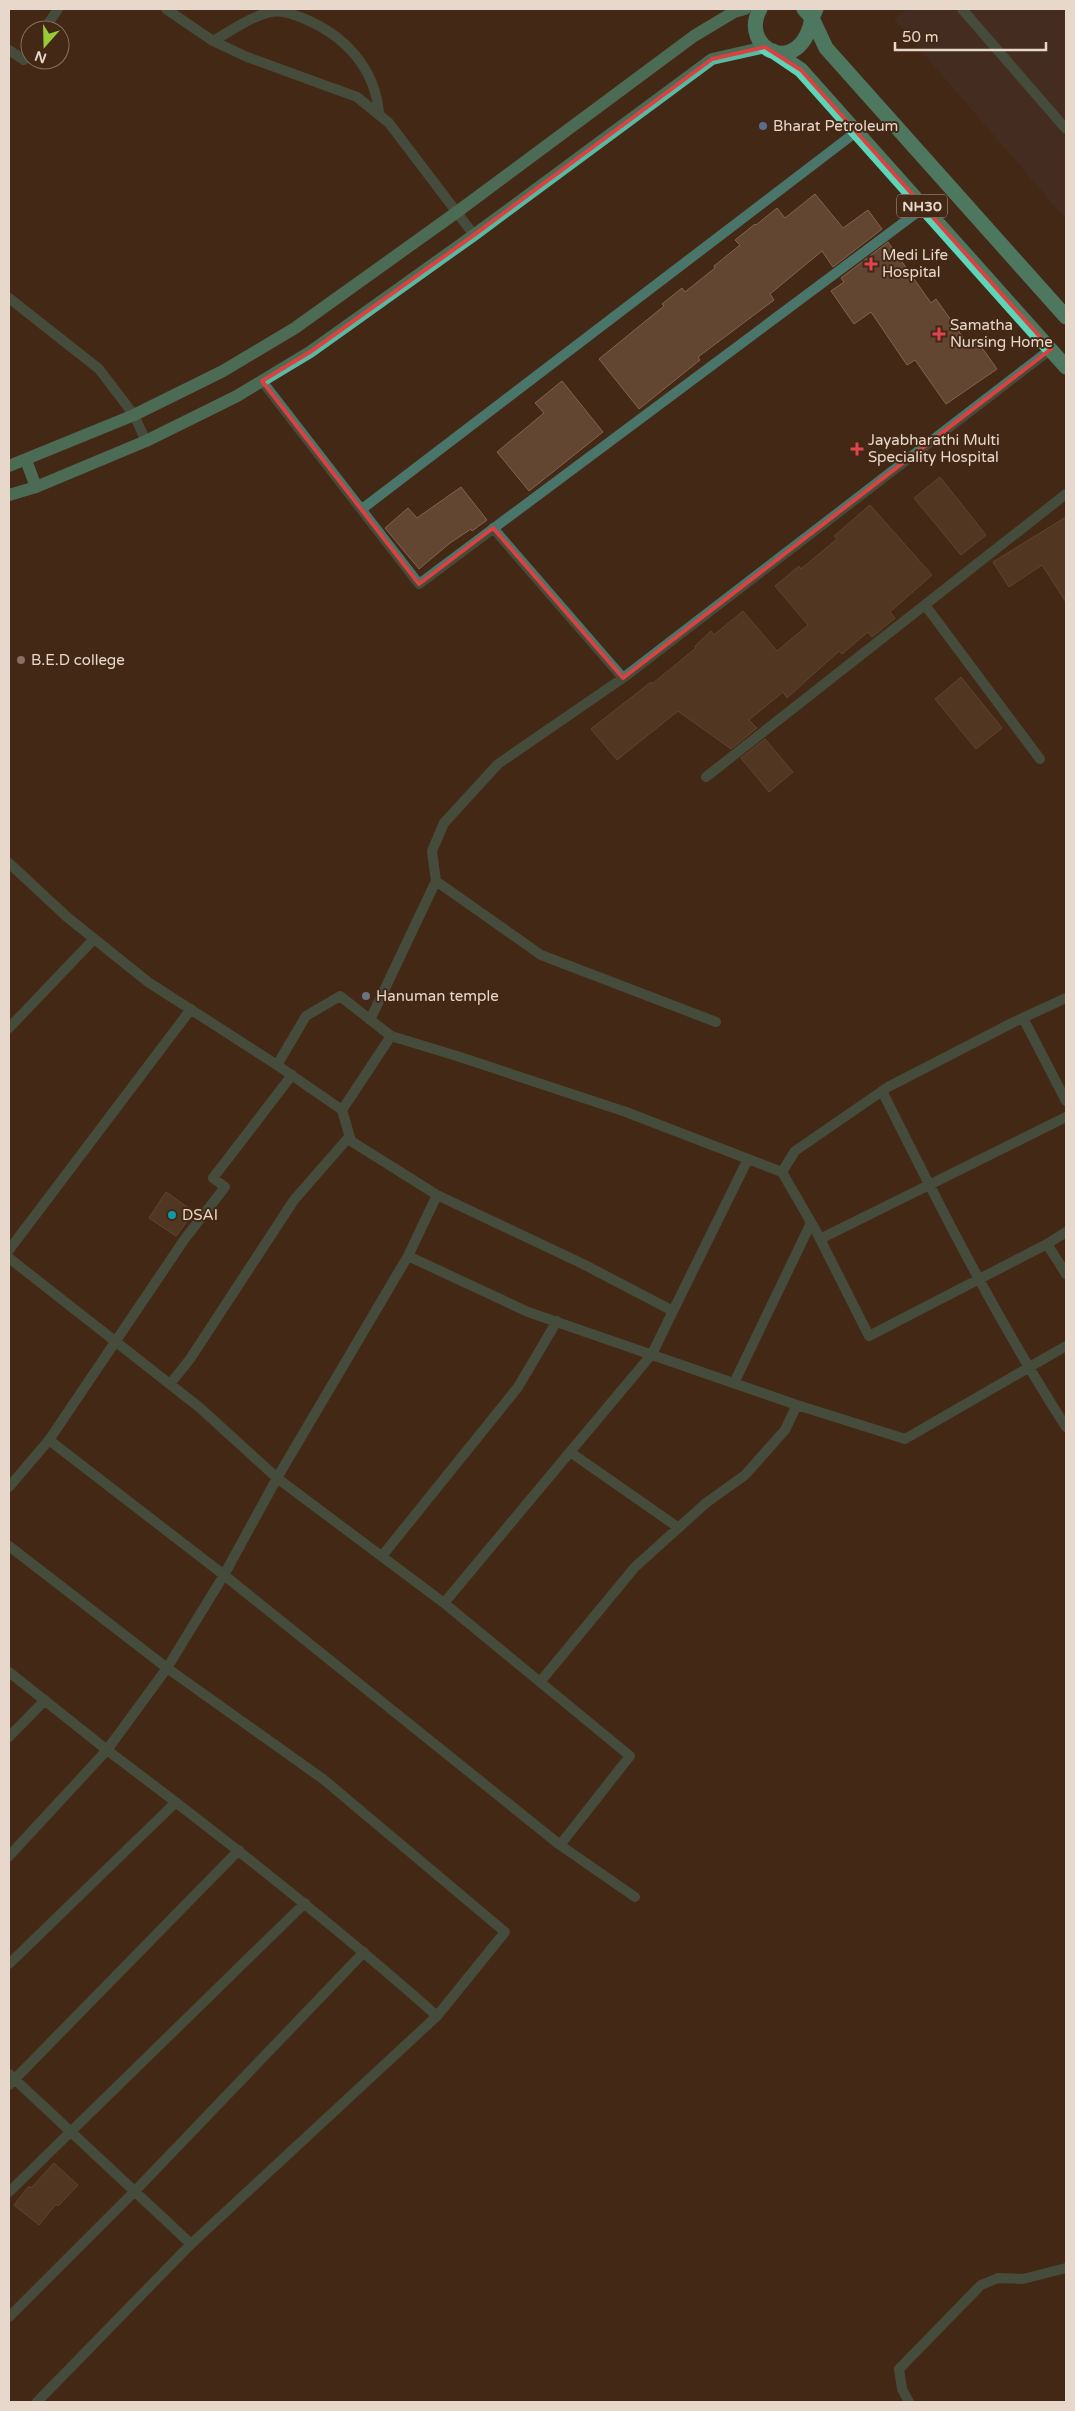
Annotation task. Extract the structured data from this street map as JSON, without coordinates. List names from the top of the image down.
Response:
{
  "streets": {
    "highway": ["NH30"]
  },
  "places": {
    "other": [
      "Bharat Petroleum",
      "B.E.D college",
      "Hanuman temple",
      "DSAI"
    ],
    "health": ["Medi Life Hospital", "Samatha Nursing Home", "Jayabharathi Multi Speciality Hospital"]
  },
  "scale_bar": "50 m",
  "north": "bottom"
}
